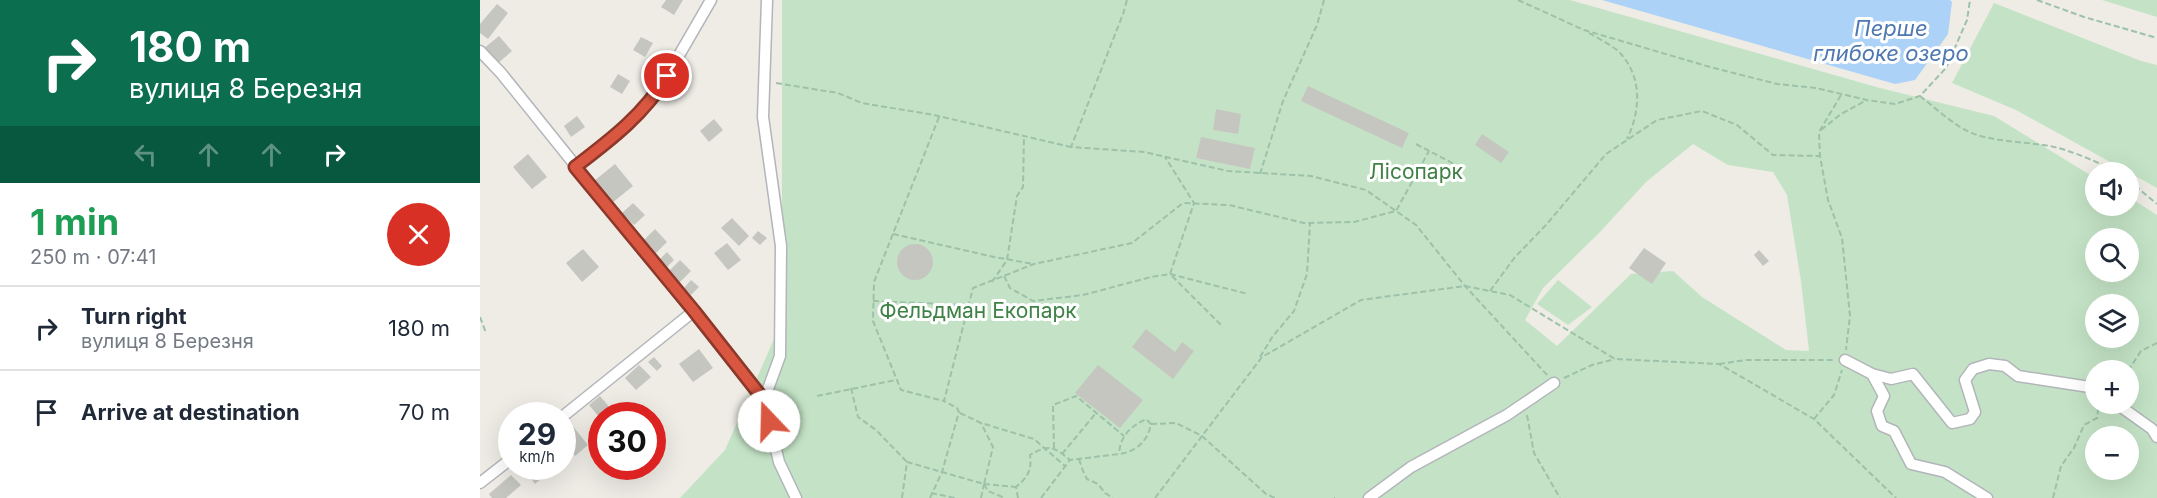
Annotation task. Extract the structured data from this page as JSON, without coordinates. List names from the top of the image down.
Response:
{
  "water": ["Перше глибоке озеро"],
  "parks": ["Лісопарк", "Фельдман Екопарк"],
  "page": {
    "turn": ["180 m", "вулиця 8 Березня"],
    "map_buttons": ["+", "−"],
    "heading": ["1 min", "250 m · 07:41"],
    "list": [
      {
        "name": "Turn right",
        "note": "вулиця 8 Березня",
        "value": "180 m"
      },
      {
        "name": "Arrive at destination",
        "value": "70 m"
      }
    ],
    "speed": "29 km/h",
    "limit": "30"
  }
}
